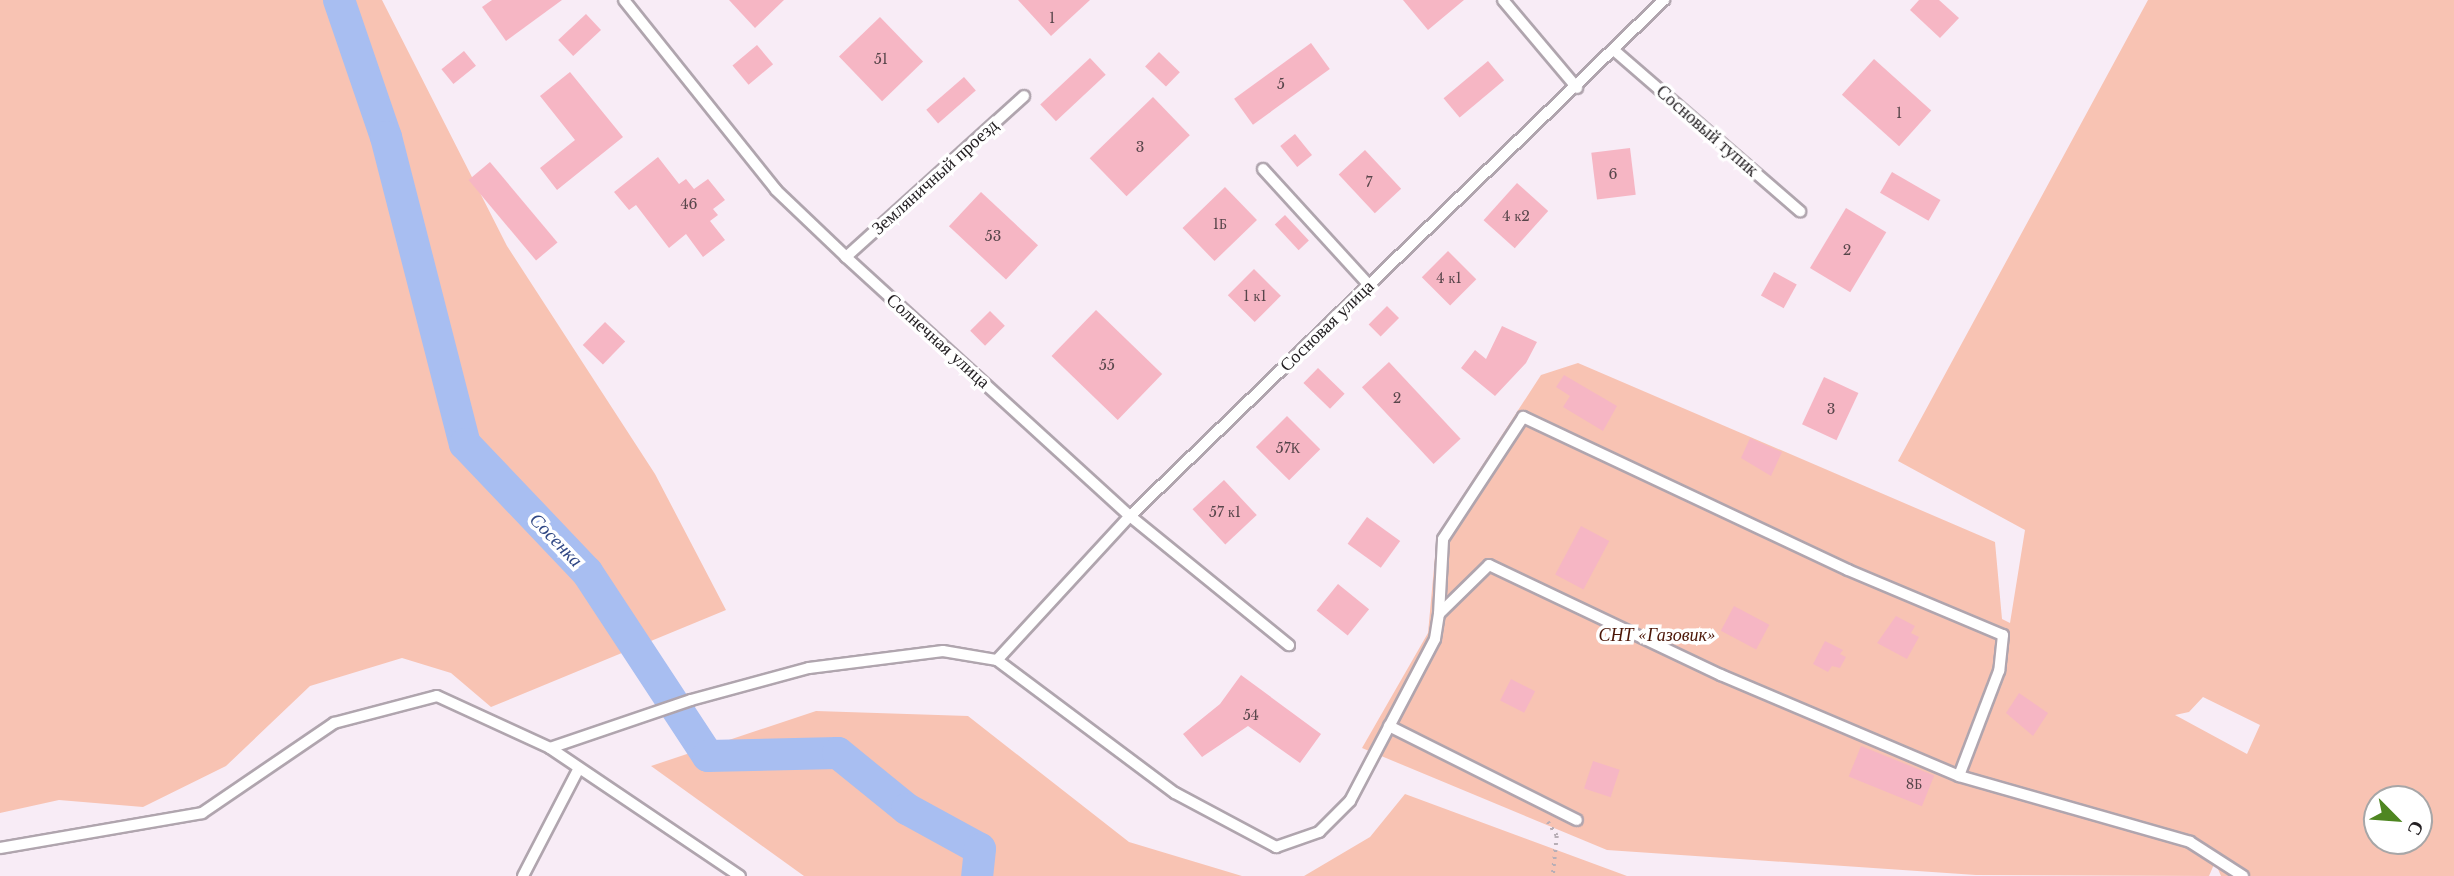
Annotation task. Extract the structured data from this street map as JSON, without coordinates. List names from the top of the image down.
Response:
{
  "streets": {
    "lane": [
      "Сосновый тупик",
      "Земляничный проезд",
      "Сосновая улица",
      "Солнечная улица"
    ]
  },
  "crossings": [
    ["Сосновый тупик", "Сосновая улица"],
    ["Земляничный проезд", "Солнечная улица"],
    ["Сосновая улица", "Солнечная улица"]
  ],
  "water": ["Сосенка"],
  "parks": ["СНТ «Газовик»"],
  "house_numbers": [
    "1",
    "51",
    "5",
    "1",
    "3",
    "6",
    "7",
    "46",
    "4 к2",
    "1Б",
    "53",
    "2",
    "4 к1",
    "1 к1",
    "55",
    "2",
    "3",
    "57К",
    "57 к1",
    "54",
    "8Б"
  ],
  "north": "bottom right"
}
